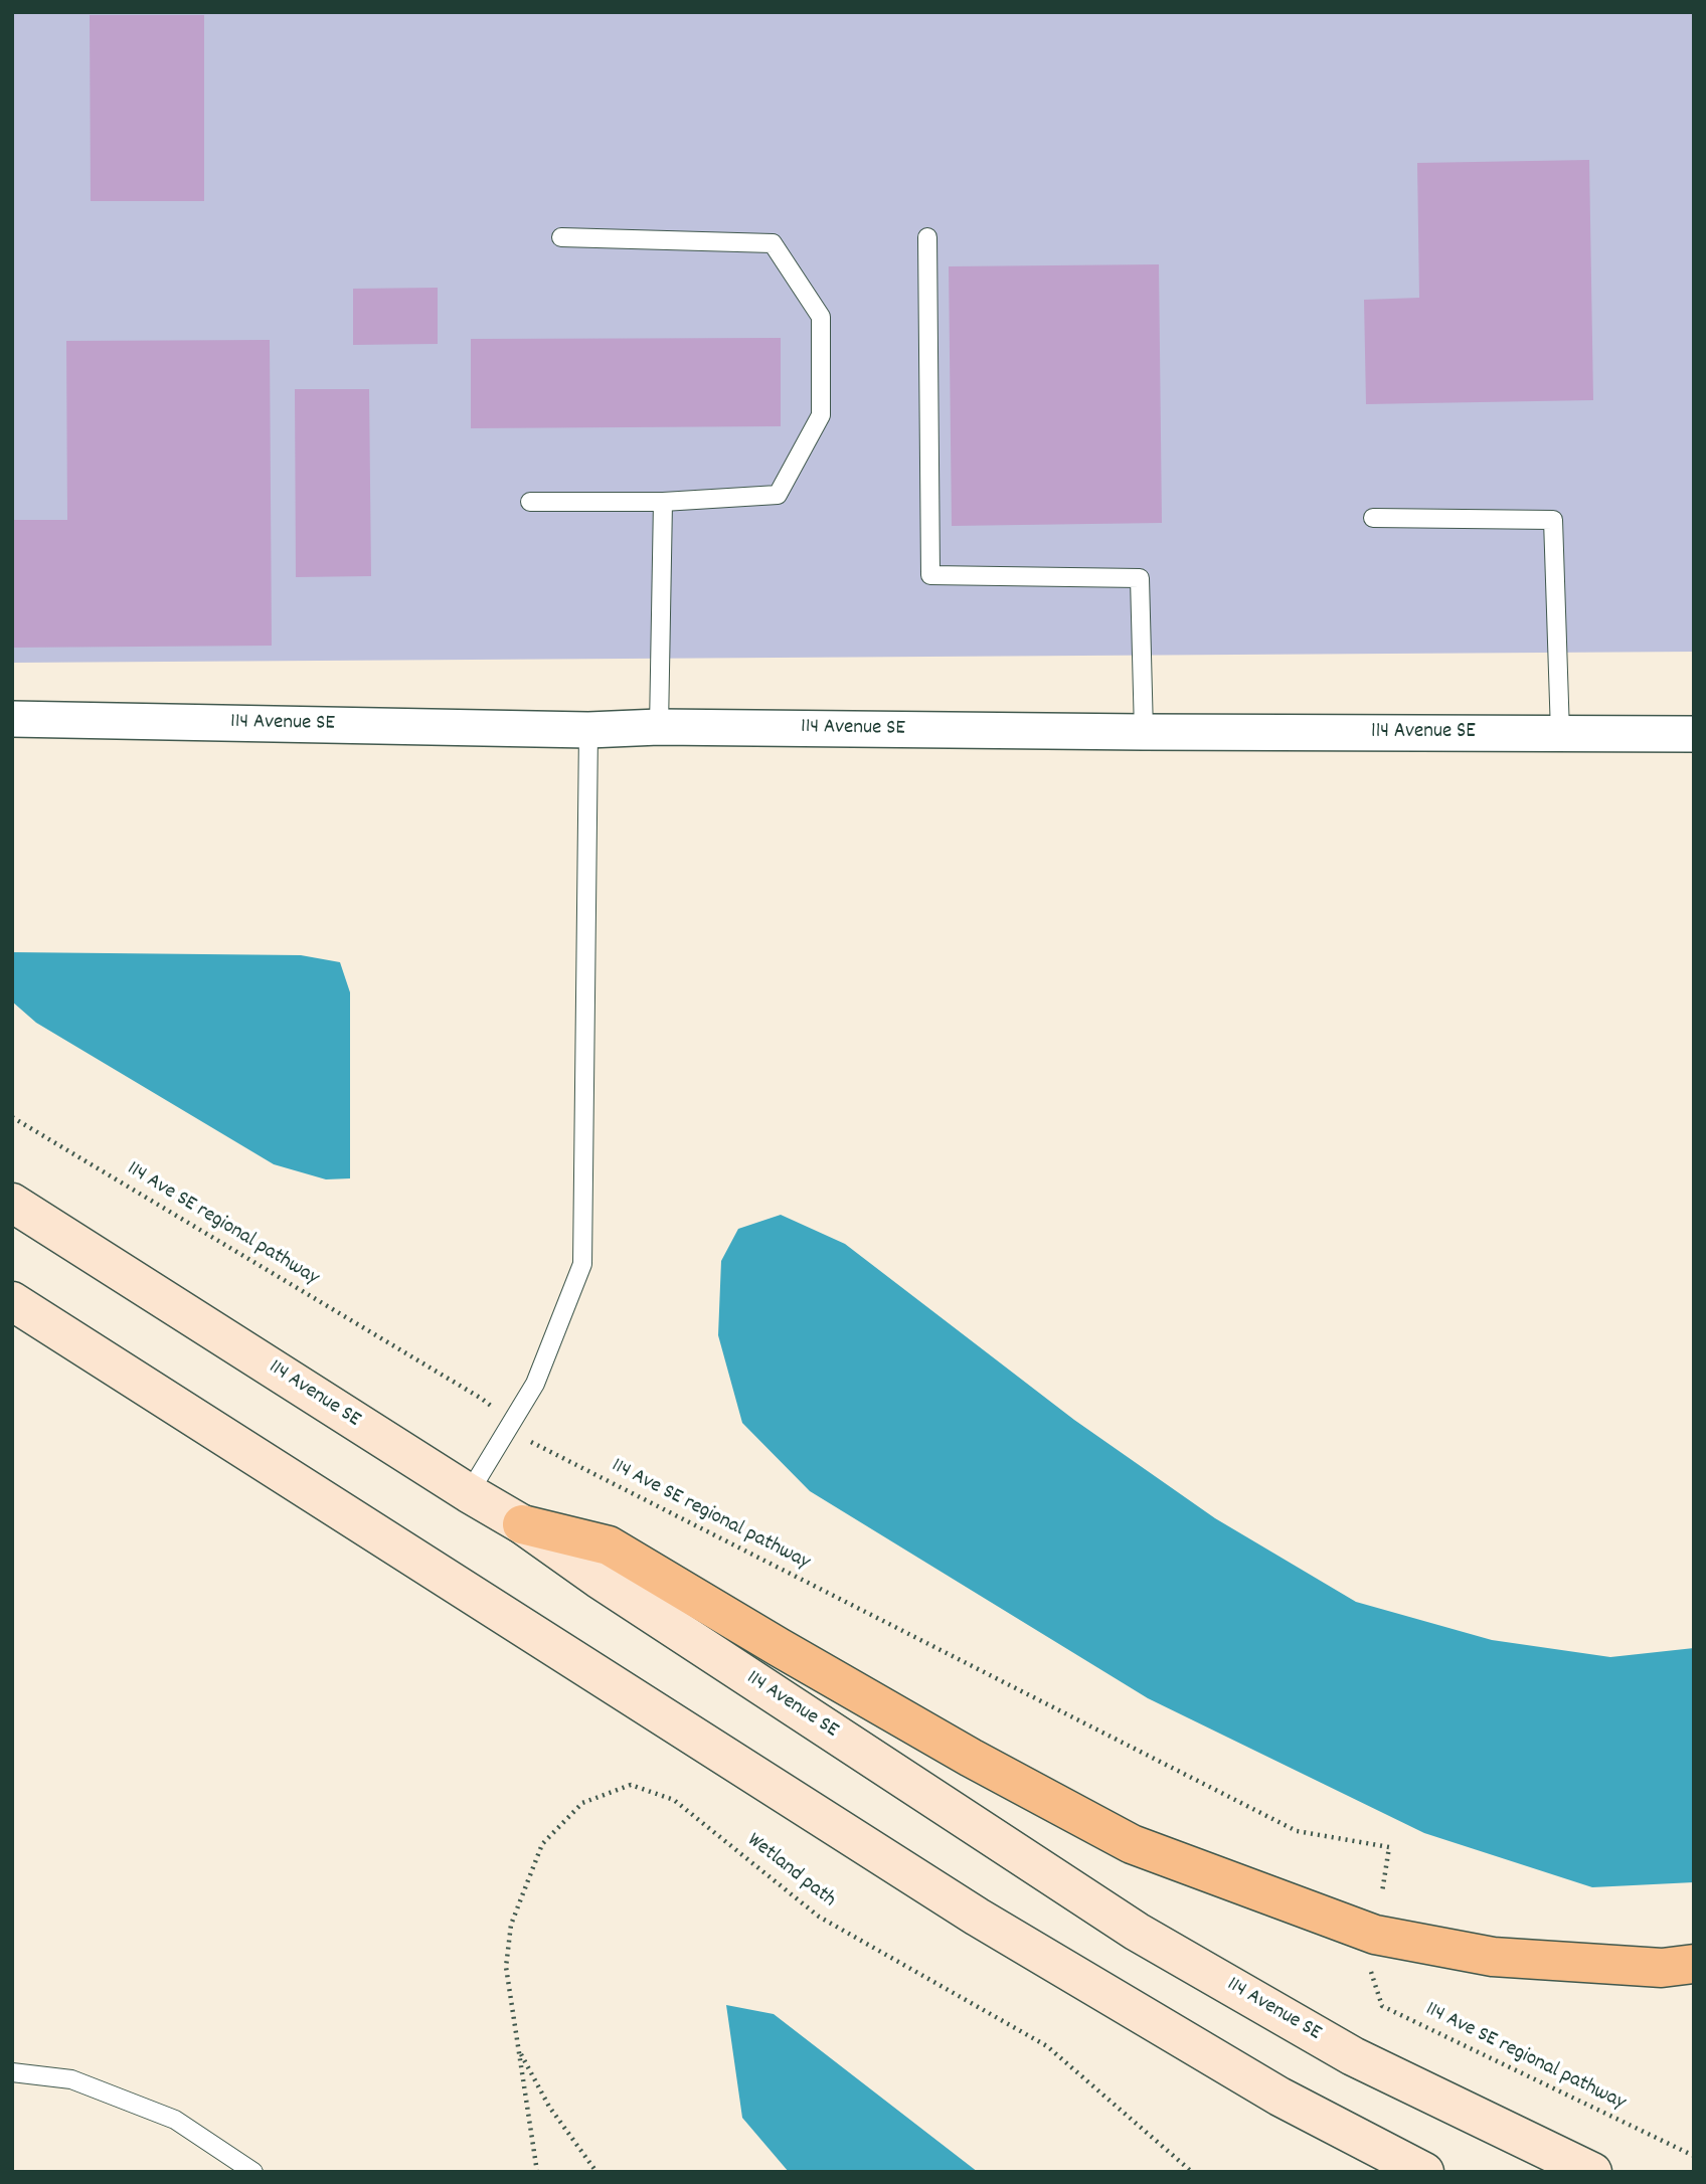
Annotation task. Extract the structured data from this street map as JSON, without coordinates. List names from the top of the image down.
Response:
{
  "streets": {
    "main road": ["114 Avenue SE"],
    "path": ["114 Ave SE regional pathway", "Wetland path"]
  }
}
